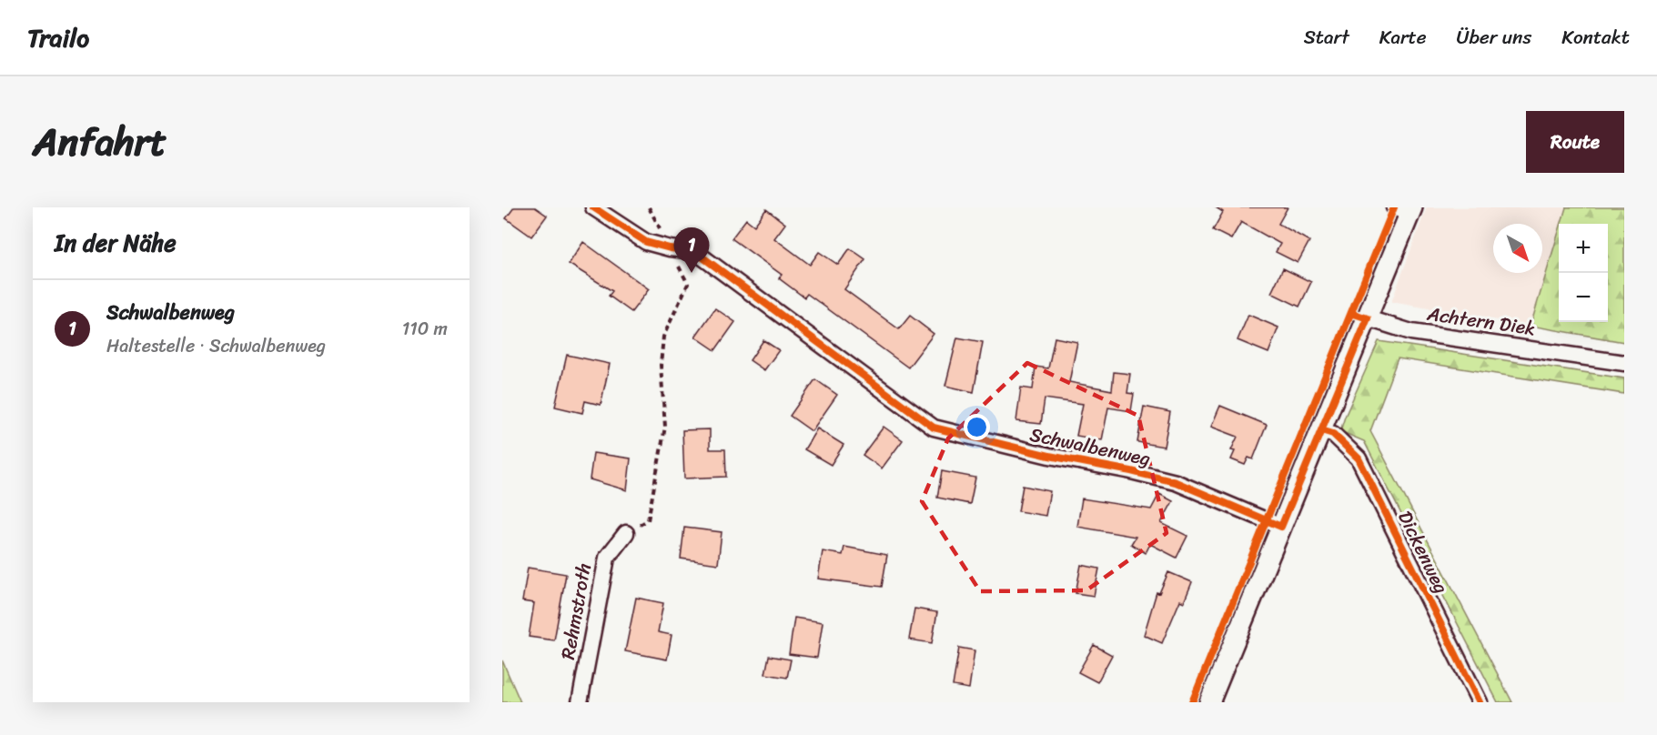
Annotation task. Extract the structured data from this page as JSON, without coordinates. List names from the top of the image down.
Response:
{
  "streets": {
    "street": [
      "Achtern Diek",
      "Schwalbenweg",
      "Dickenweg",
      "Rehmstroth"
    ]
  },
  "north": "bottom right",
  "page": {
    "header": "Trailo",
    "nav": [
      "Start",
      "Karte",
      "Über uns",
      "Kontakt"
    ],
    "title": "Anfahrt",
    "buttons": "Route",
    "heading": "In der Nähe",
    "map_buttons": ["+", "−"],
    "pins": "1",
    "list": [
      {
        "mark": "1",
        "name": "Schwalbenweg",
        "note": "Haltestelle · Schwalbenweg",
        "value": "110 m"
      }
    ]
  }
}
